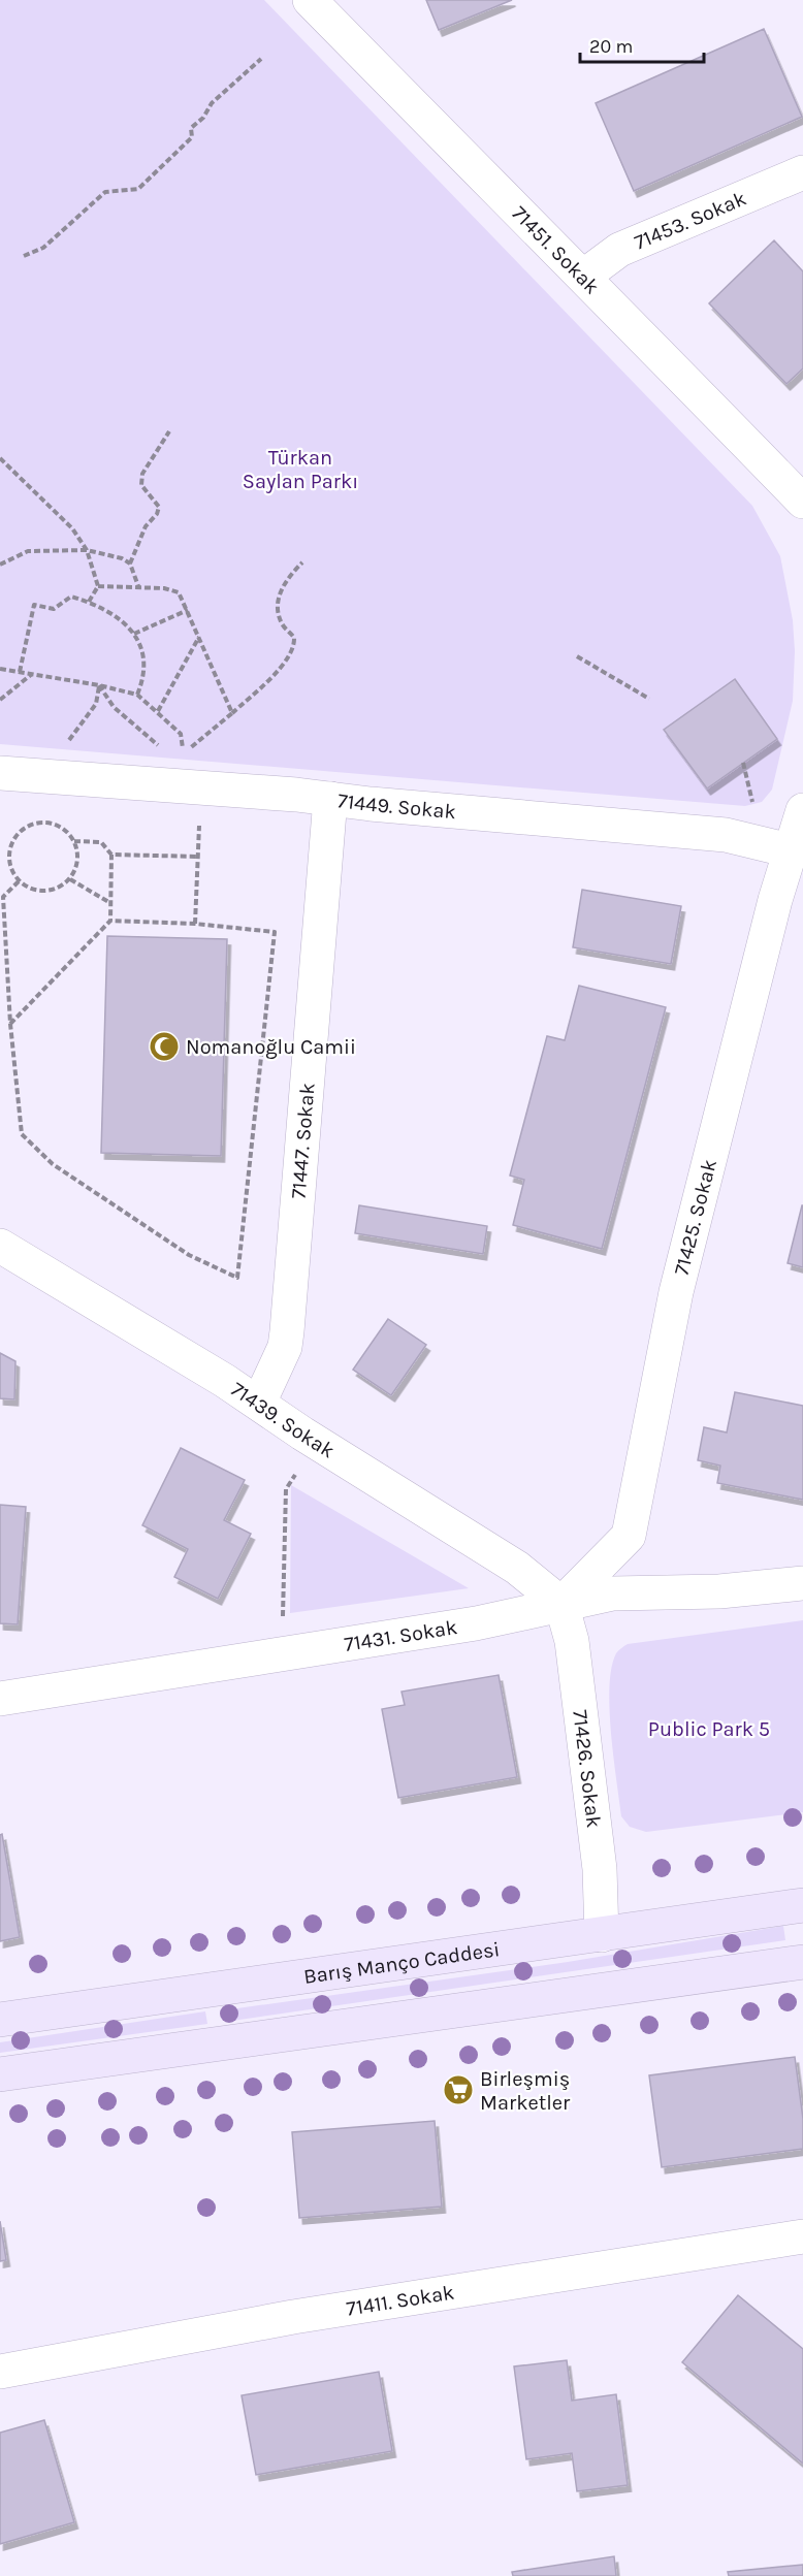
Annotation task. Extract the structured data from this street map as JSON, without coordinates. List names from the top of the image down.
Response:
{
  "streets": {
    "main road": ["Barış Manço Caddesi"],
    "street": [
      "71453. Sokak",
      "71451. Sokak",
      "71449. Sokak",
      "71447. Sokak",
      "71425. Sokak",
      "71439. Sokak",
      "71431. Sokak",
      "71426. Sokak",
      "71411. Sokak"
    ]
  },
  "crossings": [
    ["71453. Sokak", "71451. Sokak"],
    ["71449. Sokak", "71447. Sokak"],
    ["71449. Sokak", "71425. Sokak"],
    ["71447. Sokak", "71439. Sokak"],
    ["71425. Sokak", "71439. Sokak"],
    ["71425. Sokak", "71431. Sokak"],
    ["71425. Sokak", "71426. Sokak"],
    ["71439. Sokak", "71431. Sokak"],
    ["71439. Sokak", "71426. Sokak"],
    ["71431. Sokak", "71426. Sokak"],
    ["71426. Sokak", "Barış Manço Caddesi"]
  ],
  "parks": ["Türkan Saylan Parkı", "Public Park 5"],
  "places": {
    "mosque": ["Nomanoğlu Camii"],
    "supermarket": ["Birleşmiş Marketler"]
  },
  "scale_bar": "20 m"
}
